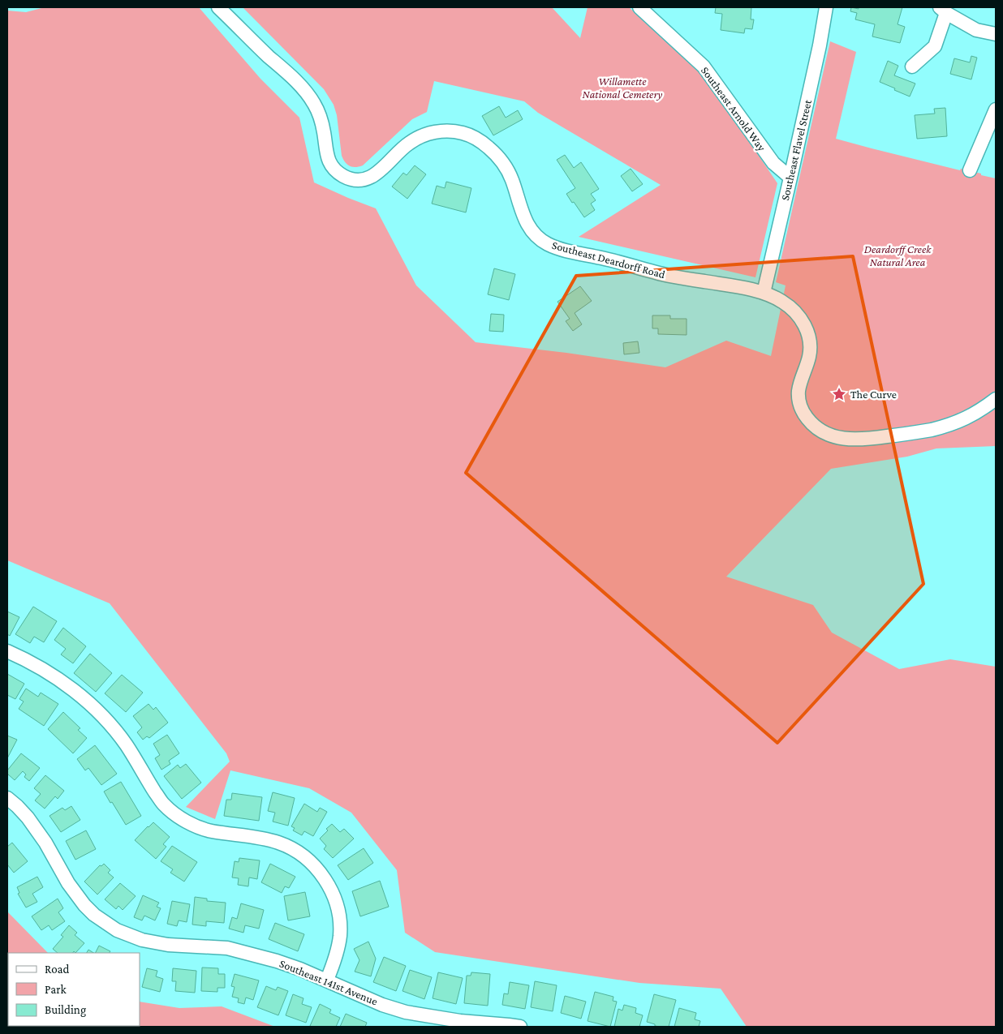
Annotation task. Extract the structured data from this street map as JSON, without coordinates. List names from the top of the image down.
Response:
{
  "streets": {
    "street": [
      "Southeast Arnold Way",
      "Southeast Flavel Street",
      "Southeast Deardorff Road",
      "Southeast 141st Avenue"
    ]
  },
  "crossings": [
    ["Southeast Arnold Way", "Southeast Flavel Street"],
    ["Southeast Flavel Street", "Southeast Deardorff Road"]
  ],
  "parks": ["Willamette National Cemetery", "Deardorff Creek Natural Area"],
  "places": {
    "place": ["The Curve"]
  },
  "legend": ["Road", "Park", "Building"]
}
